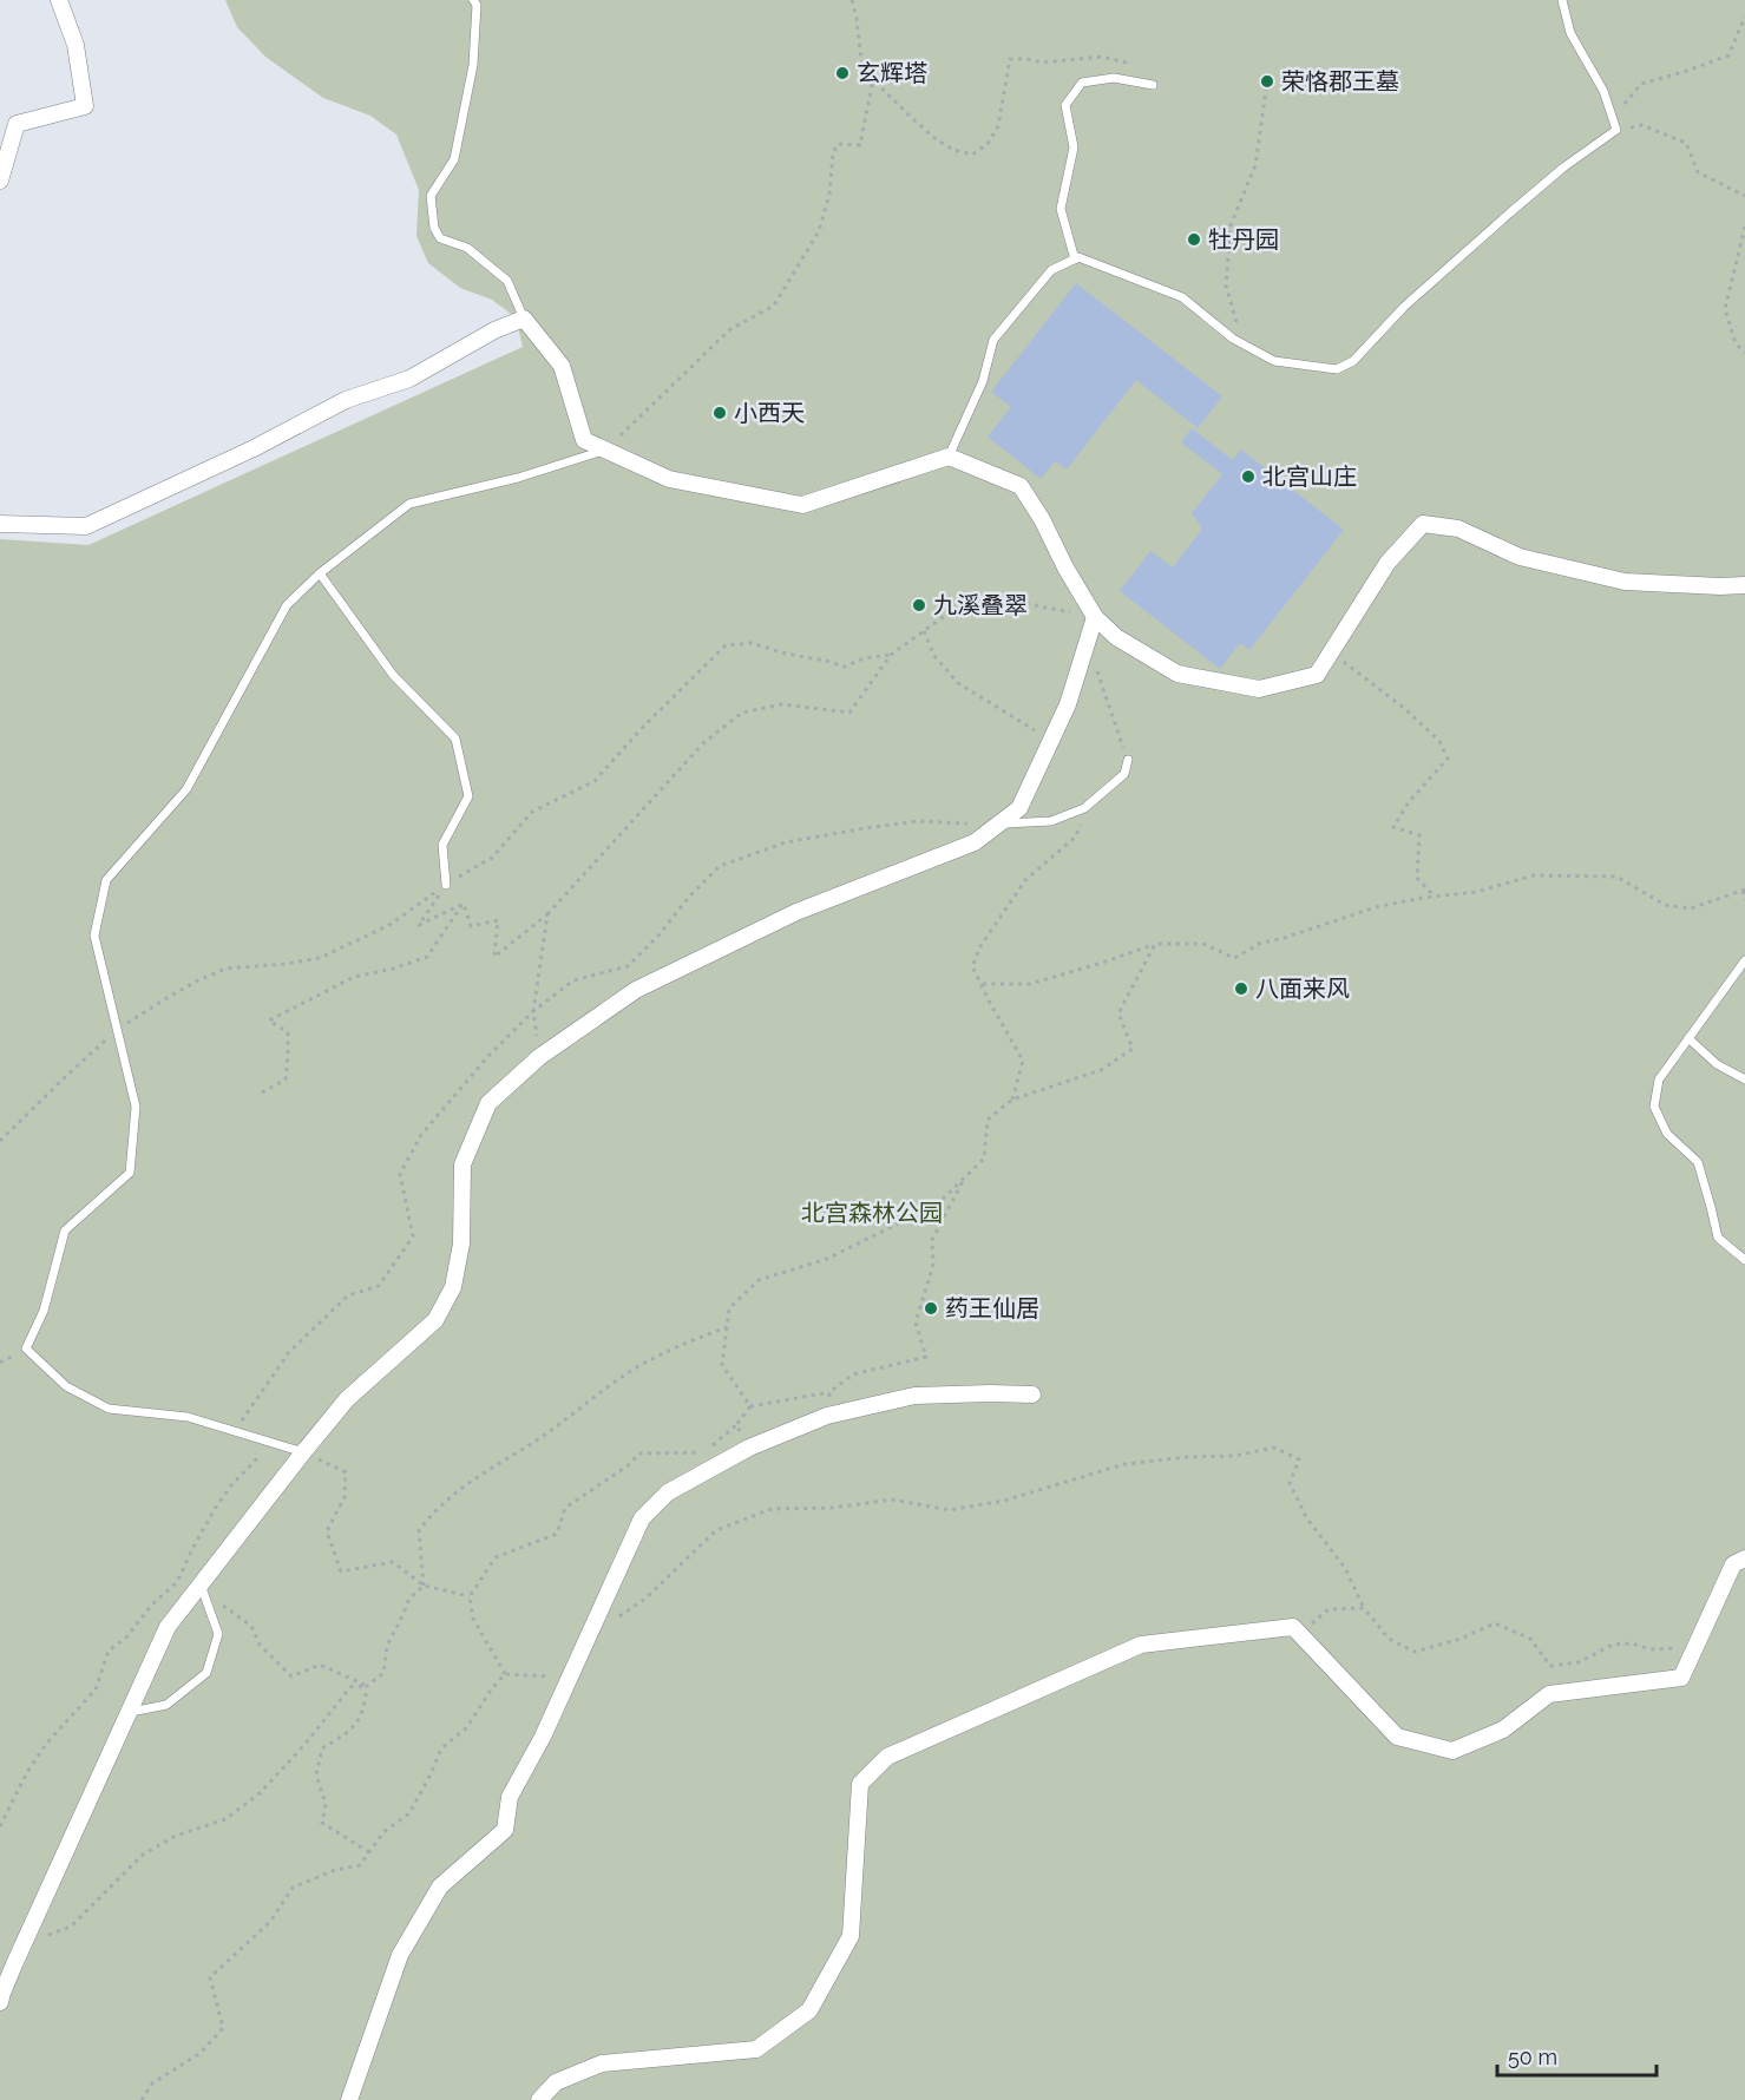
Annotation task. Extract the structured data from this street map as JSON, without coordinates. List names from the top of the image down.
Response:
{
  "parks": ["北宫森林公园"],
  "places": [
    "玄辉塔",
    "荣恪郡王墓",
    "牡丹园",
    "小西天",
    "北宫山庄",
    "九溪叠翠",
    "八面来风",
    "药王仙居"
  ],
  "scale_bar": "50 m"
}
